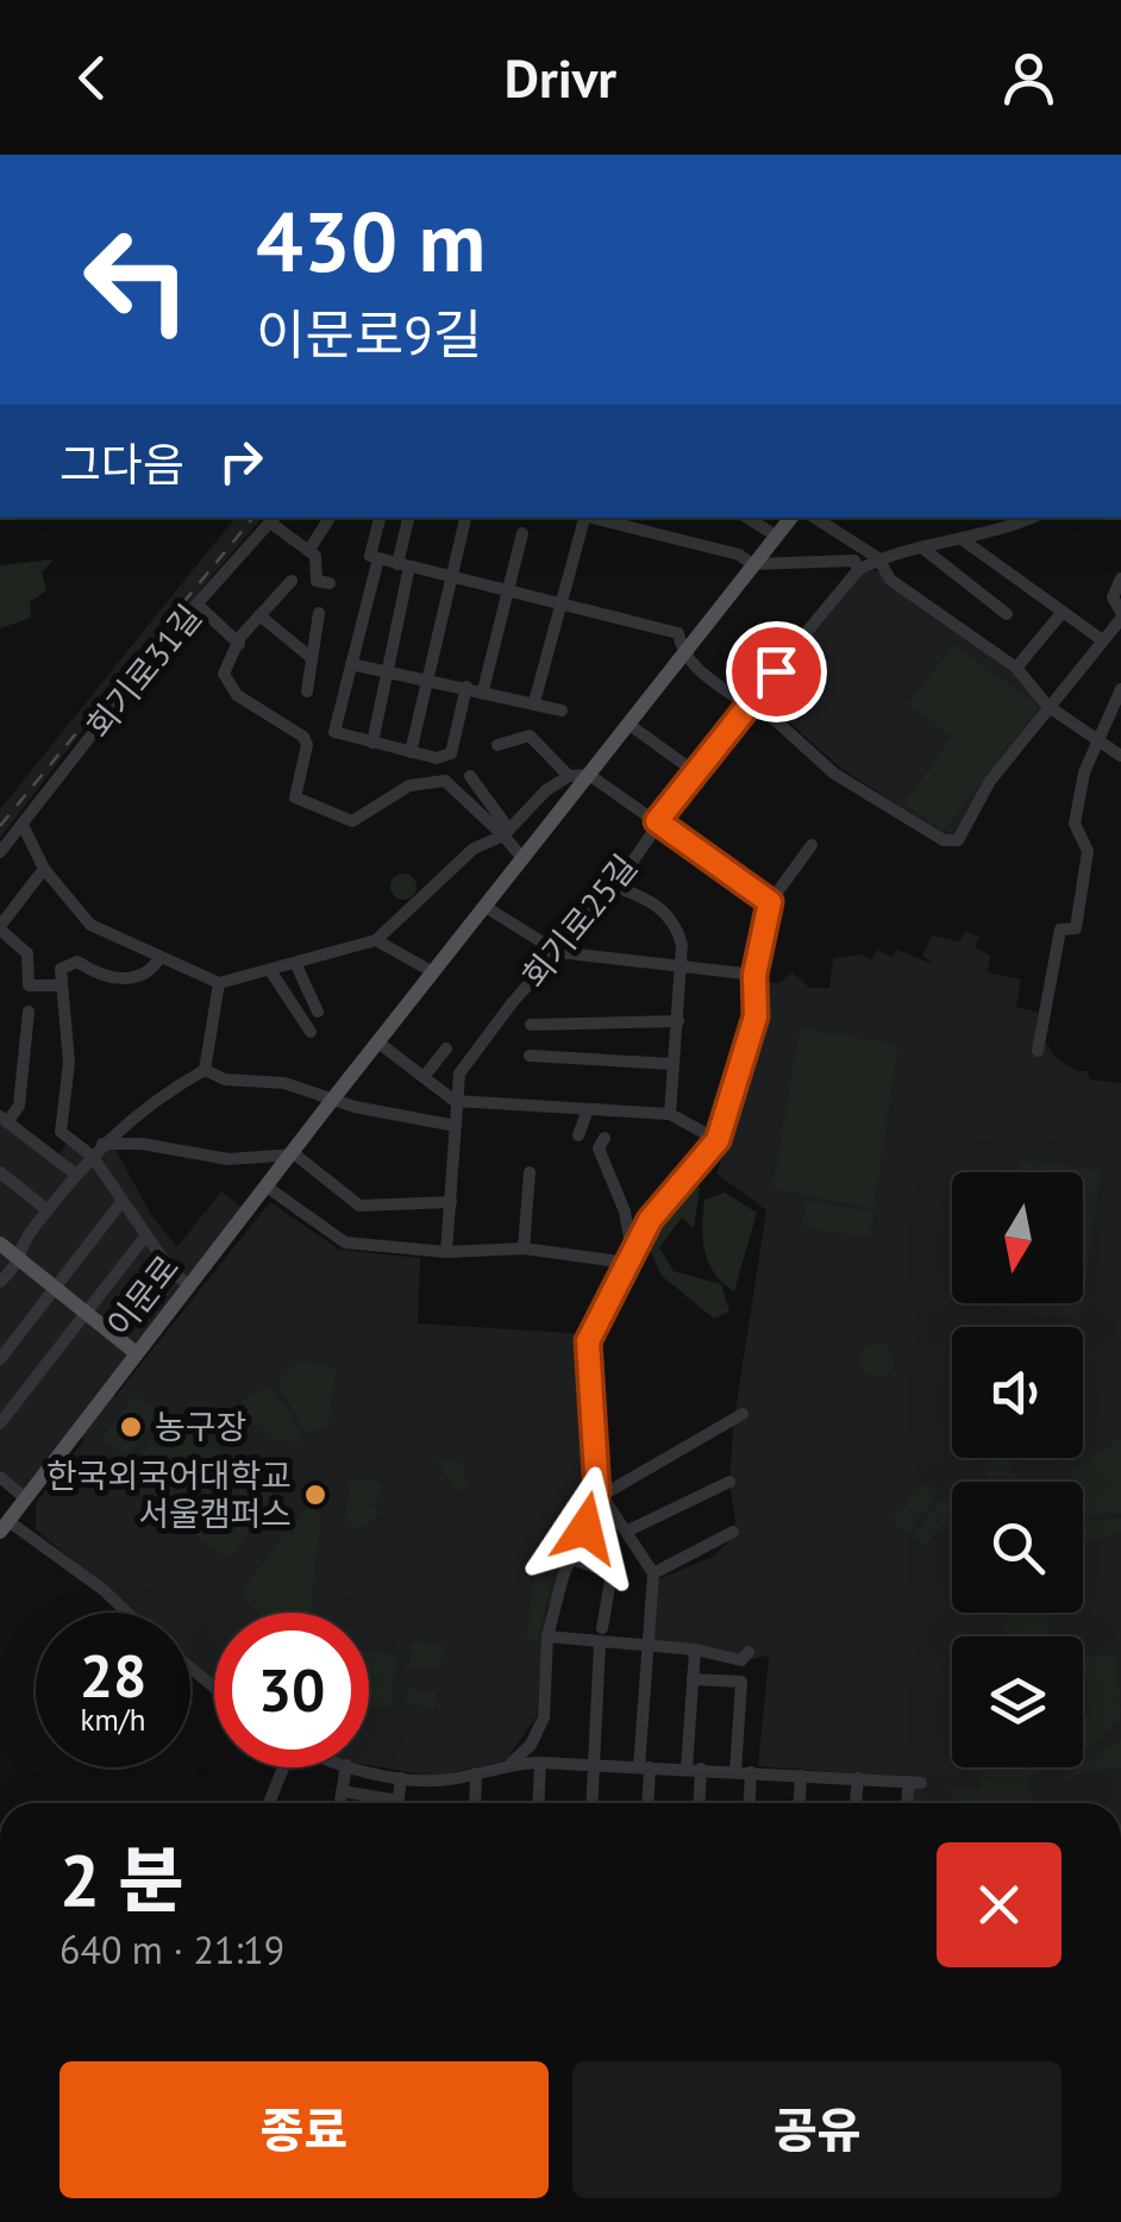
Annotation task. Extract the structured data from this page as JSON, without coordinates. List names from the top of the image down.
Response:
{
  "streets": {
    "main road": ["이문로"],
    "street": ["회기로31길", "회기로25길"]
  },
  "places": ["농구장", "한국외국어대학교 서울캠퍼스"],
  "north": "bottom",
  "page": {
    "header": "Drivr",
    "turn": ["430 m", "이문로9길"],
    "then": "그다음",
    "speed": "28 km/h",
    "limit": "30",
    "heading": ["2 분", "640 m · 21:19"],
    "buttons": ["종료", "공유"]
  }
}
